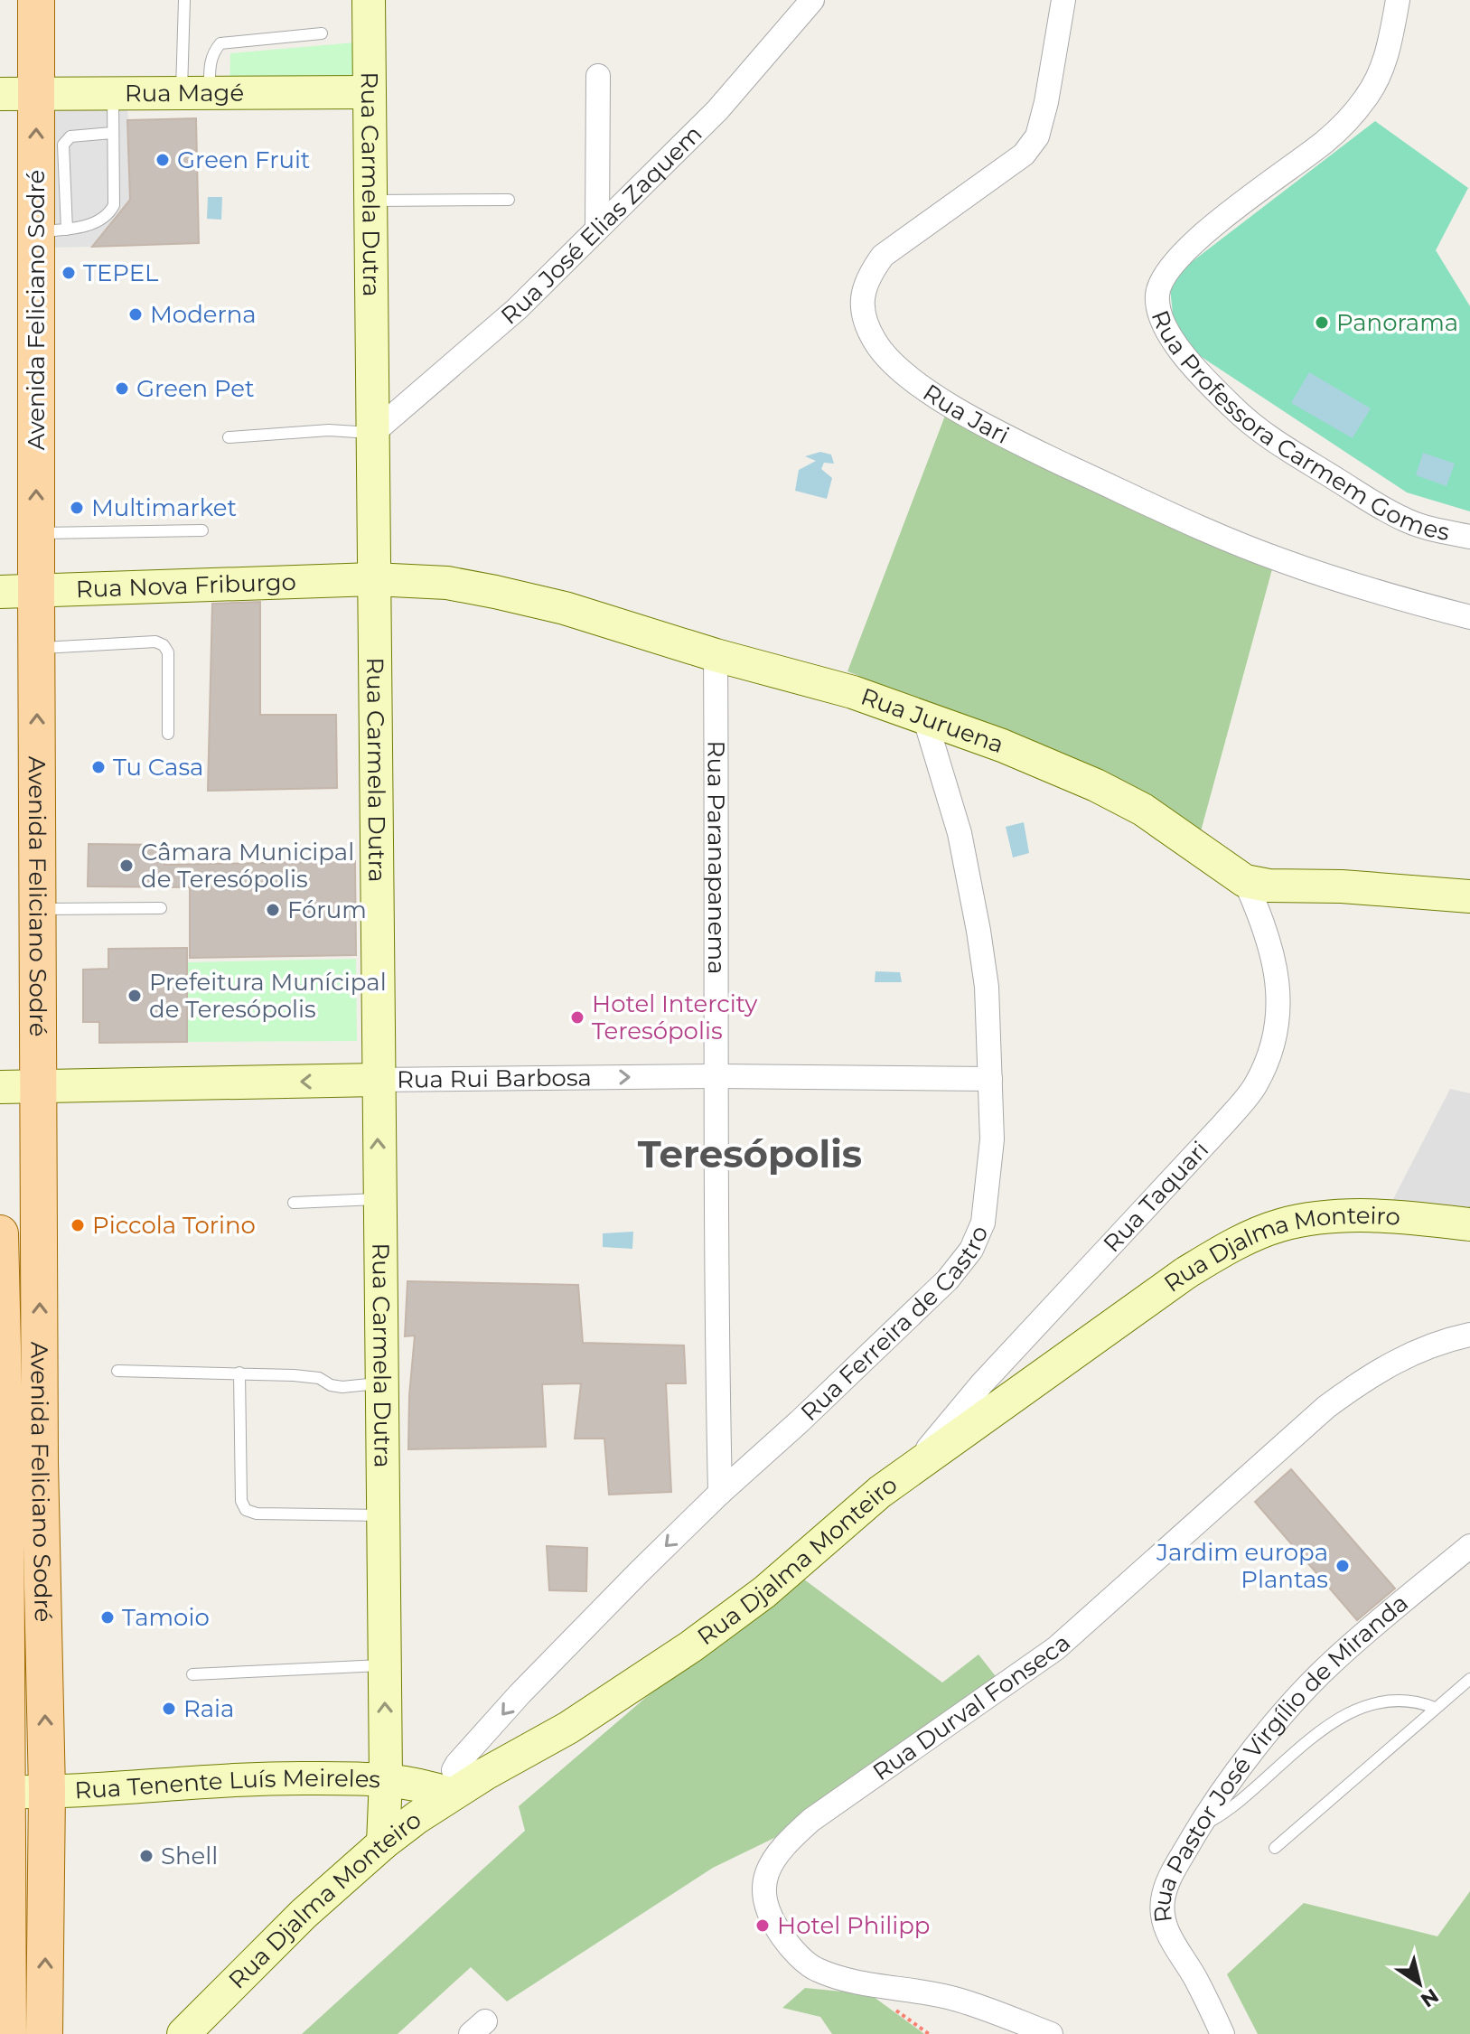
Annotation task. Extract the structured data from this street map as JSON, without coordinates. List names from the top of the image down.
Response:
{
  "streets": {
    "main road": [
      "Rua Magé",
      "Rua Carmela Dutra",
      "Avenida Feliciano Sodré",
      "Rua Nova Friburgo",
      "Rua Juruena",
      "Rua Rui Barbosa",
      "Rua Djalma Monteiro",
      "Rua Tenente Luís Meireles"
    ],
    "street": [
      "Rua José Elias Zaquem",
      "Rua Jari",
      "Rua Professora Carmem Gomes",
      "Rua Paranapanema",
      "Rua Taquari",
      "Rua Ferreira de Castro",
      "Rua Durval Fonseca",
      "Rua Pastor José Virgílio de Miranda"
    ]
  },
  "crossings": [
    ["Rua Magé", "Rua Carmela Dutra"],
    ["Rua Magé", "Avenida Feliciano Sodré"],
    ["Rua Carmela Dutra", "Rua José Elias Zaquem"],
    ["Rua Carmela Dutra", "Rua Nova Friburgo"],
    ["Rua Carmela Dutra", "Rua Juruena"],
    ["Rua Carmela Dutra", "Rua Rui Barbosa"],
    ["Rua Carmela Dutra", "Rua Djalma Monteiro"],
    ["Rua Carmela Dutra", "Rua Tenente Luís Meireles"],
    ["Avenida Feliciano Sodré", "Rua Nova Friburgo"],
    ["Avenida Feliciano Sodré", "Rua Rui Barbosa"],
    ["Avenida Feliciano Sodré", "Rua Tenente Luís Meireles"],
    ["Rua Nova Friburgo", "Rua Juruena"],
    ["Rua Juruena", "Rua Paranapanema"],
    ["Rua Juruena", "Rua Taquari"],
    ["Rua Juruena", "Rua Ferreira de Castro"],
    ["Rua Paranapanema", "Rua Rui Barbosa"],
    ["Rua Paranapanema", "Rua Ferreira de Castro"],
    ["Rua Rui Barbosa", "Rua Ferreira de Castro"],
    ["Rua Taquari", "Rua Djalma Monteiro"],
    ["Rua Djalma Monteiro", "Rua Ferreira de Castro"],
    ["Rua Djalma Monteiro", "Rua Tenente Luís Meireles"],
    ["Rua Ferreira de Castro", "Rua Tenente Luís Meireles"]
  ],
  "districts": ["Teresópolis"],
  "places": [
    "Green Fruit",
    "TEPEL",
    "Moderna",
    "Panorama",
    "Green Pet",
    "Multimarket",
    "Tu Casa",
    "Câmara Municipal de Teresópolis",
    "Fórum",
    "Prefeitura Munícipal de Teresópolis",
    "Hotel Intercity Teresópolis",
    "Piccola Torino",
    "Jardim europa Plantas",
    "Tamoio",
    "Raia",
    "Shell",
    "Hotel Philipp"
  ],
  "north": "bottom right"
}
